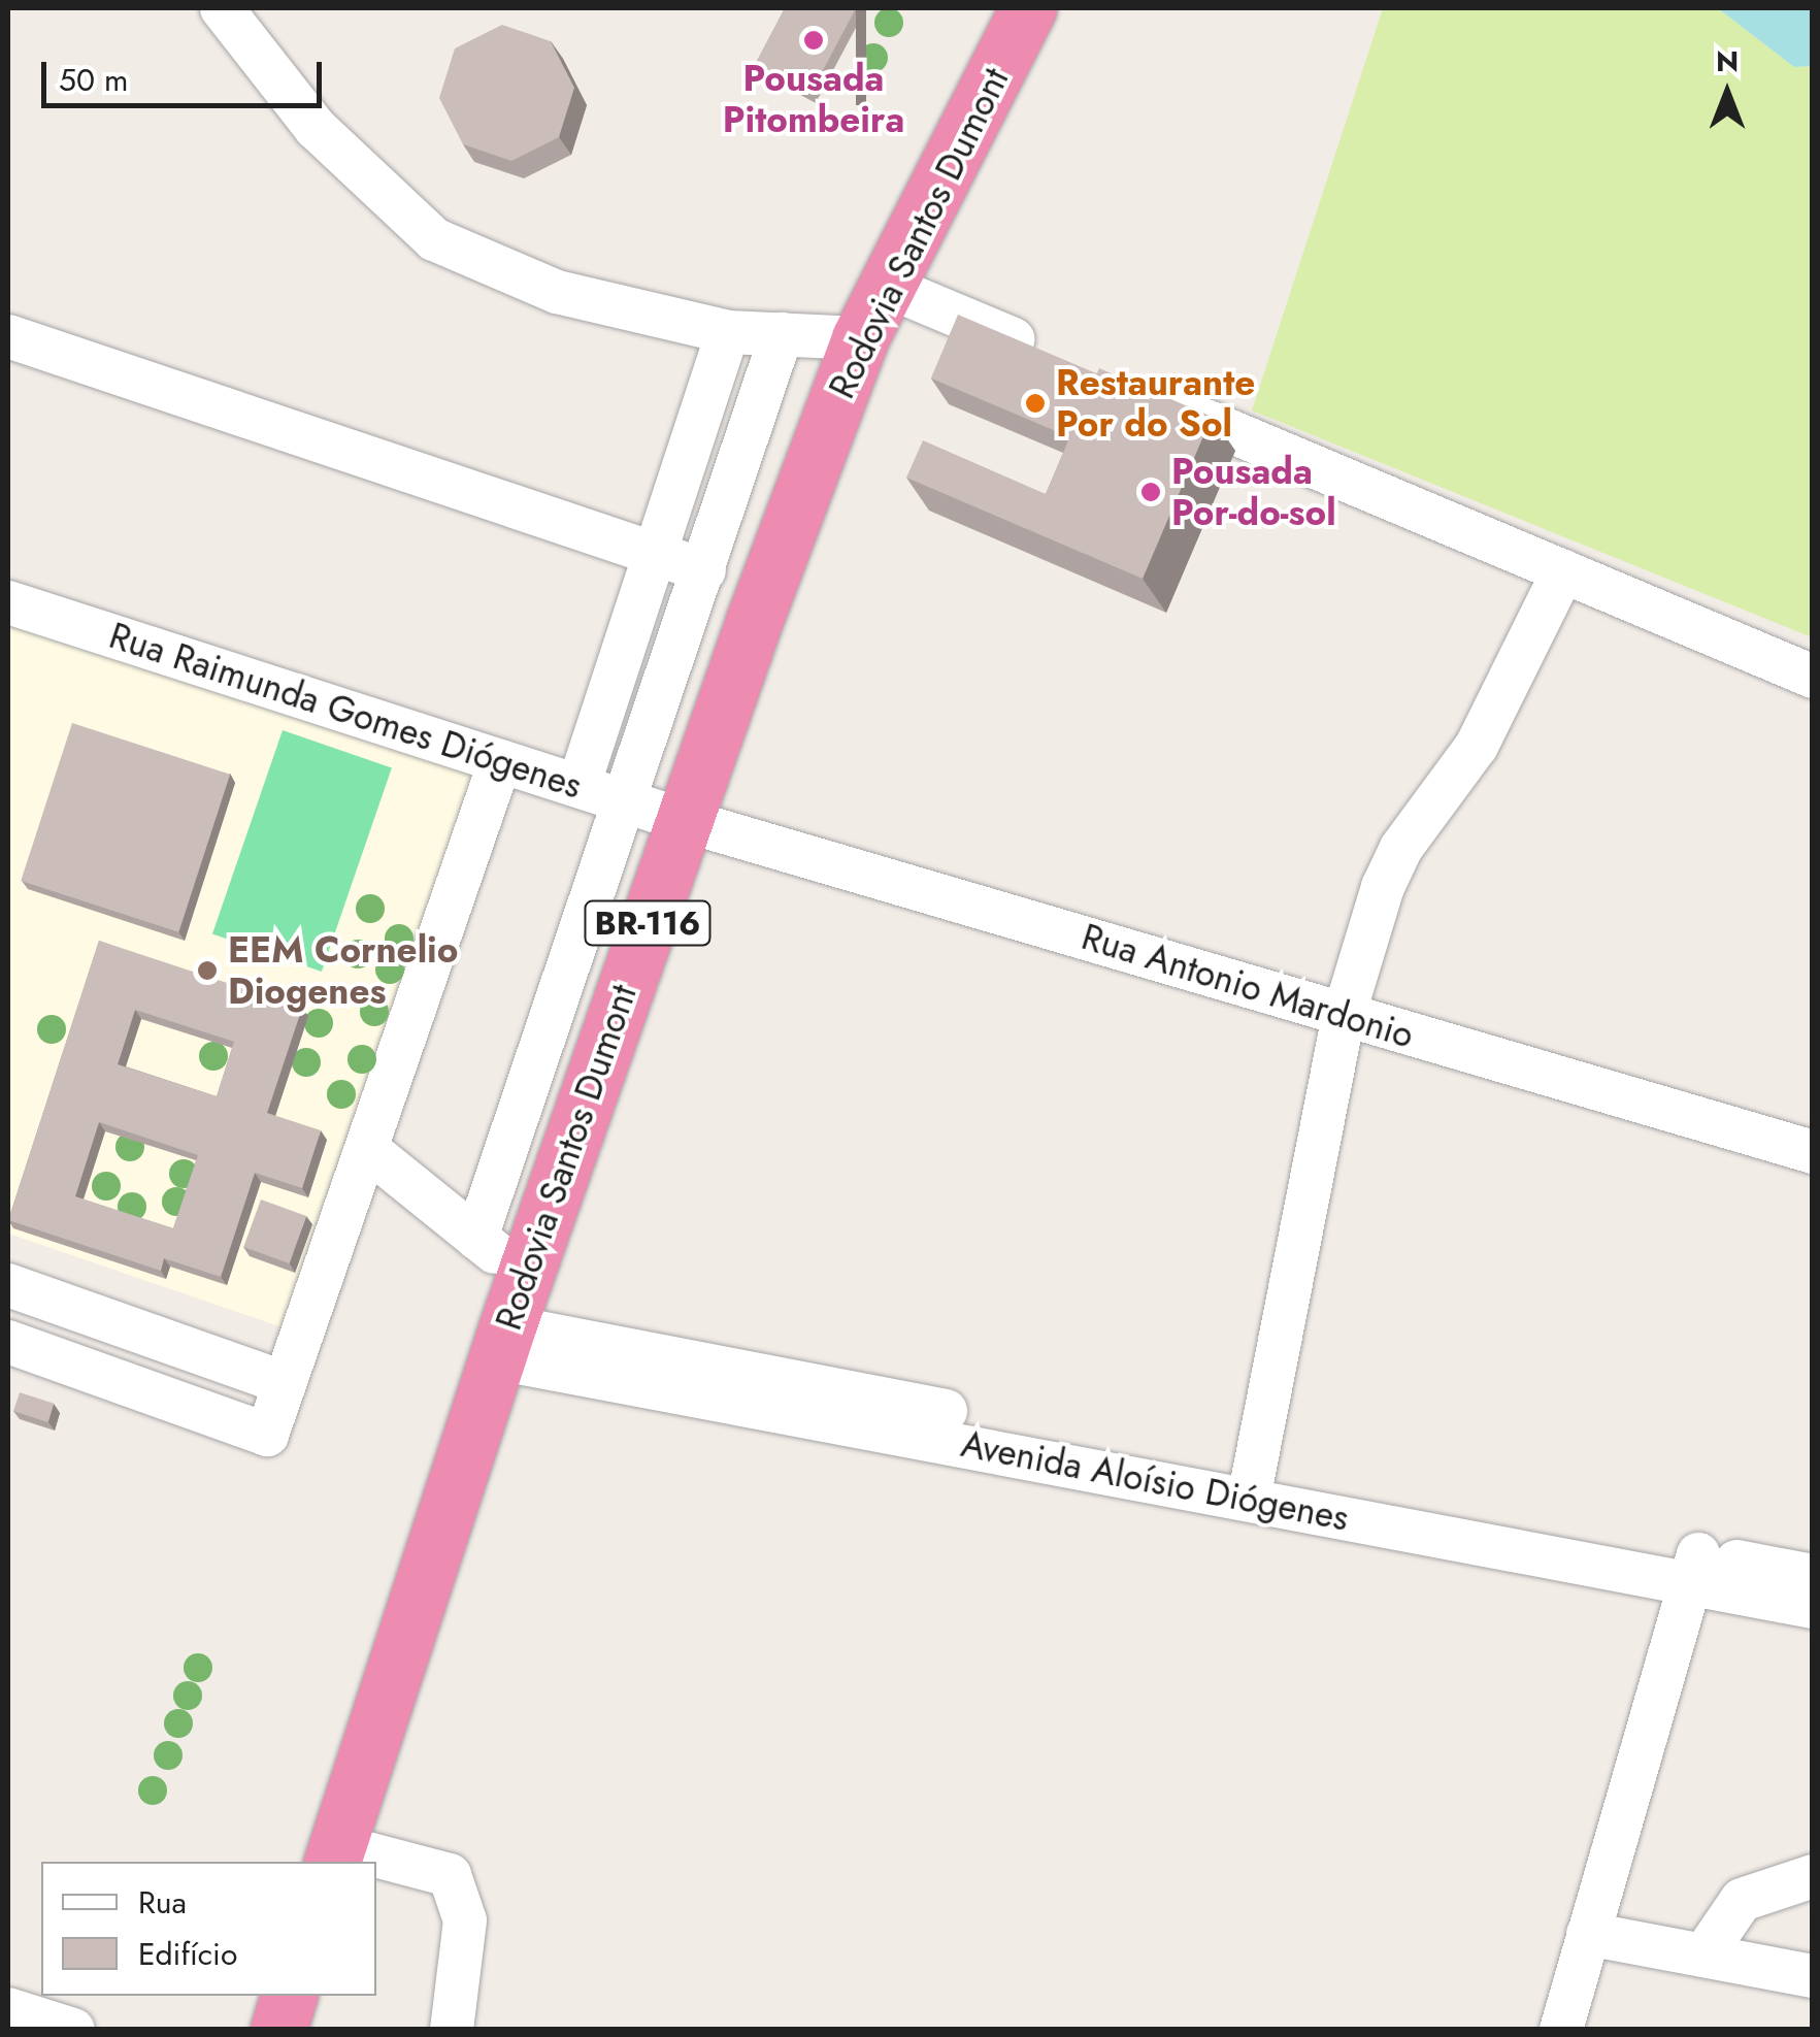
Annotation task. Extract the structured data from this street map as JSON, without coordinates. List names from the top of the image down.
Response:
{
  "streets": {
    "highway": ["Rodovia Santos Dumont", "BR-116"],
    "street": ["Rua Raimunda Gomes Diógenes", "Rua Antonio Mardonio", "Avenida Aloísio Diógenes"]
  },
  "crossings": [
    ["Rodovia Santos Dumont", "Rua Raimunda Gomes Diógenes"],
    ["Rodovia Santos Dumont", "Rua Antonio Mardonio"],
    ["Rodovia Santos Dumont", "Avenida Aloísio Diógenes"],
    ["Rua Raimunda Gomes Diógenes", "Rua Antonio Mardonio"]
  ],
  "places": [
    "Pousada Pitombeira",
    "Restaurante Por do Sol",
    "Pousada Por-do-sol",
    "EEM Cornelio Diogenes"
  ],
  "legend": ["Rua", "Edifício"],
  "scale_bar": "50 m",
  "north": "top"
}
